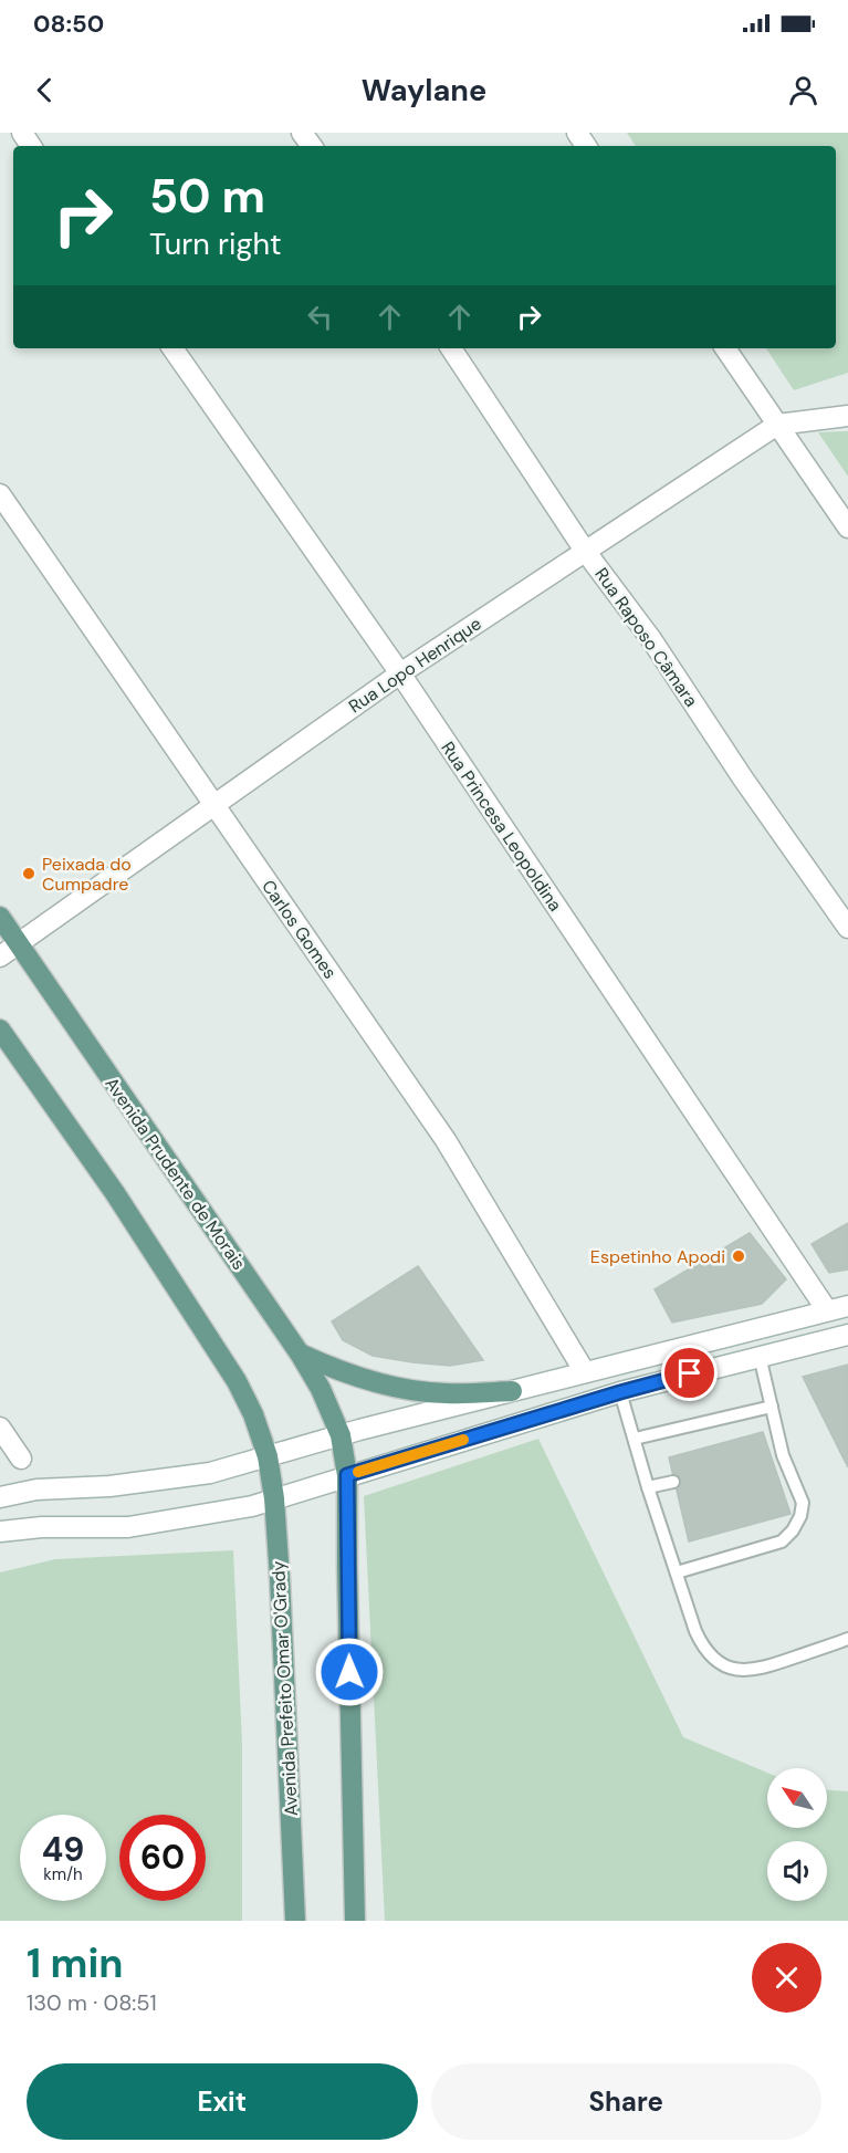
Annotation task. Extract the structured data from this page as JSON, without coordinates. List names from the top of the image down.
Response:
{
  "streets": {
    "main road": ["Avenida Prudente de Morais", "Avenida Prefeito Omar O'Grady"],
    "street": [
      "Rua Raposo Câmara",
      "Rua Lopo Henrique",
      "Rua Princesa Leopoldina",
      "Carlos Gomes"
    ]
  },
  "crossings": [
    ["Rua Raposo Câmara", "Rua Lopo Henrique"],
    ["Rua Lopo Henrique", "Rua Princesa Leopoldina"],
    ["Rua Lopo Henrique", "Carlos Gomes"],
    ["Rua Lopo Henrique", "Avenida Prudente de Morais"]
  ],
  "places": ["Peixada do Cumpadre", "Espetinho Apodi"],
  "north": "top left",
  "page": {
    "status": "08:50",
    "header": "Waylane",
    "turn": ["50 m", "Turn right"],
    "speed": "49 km/h",
    "limit": "60",
    "heading": ["1 min", "130 m · 08:51"],
    "buttons": ["Exit", "Share"]
  }
}
